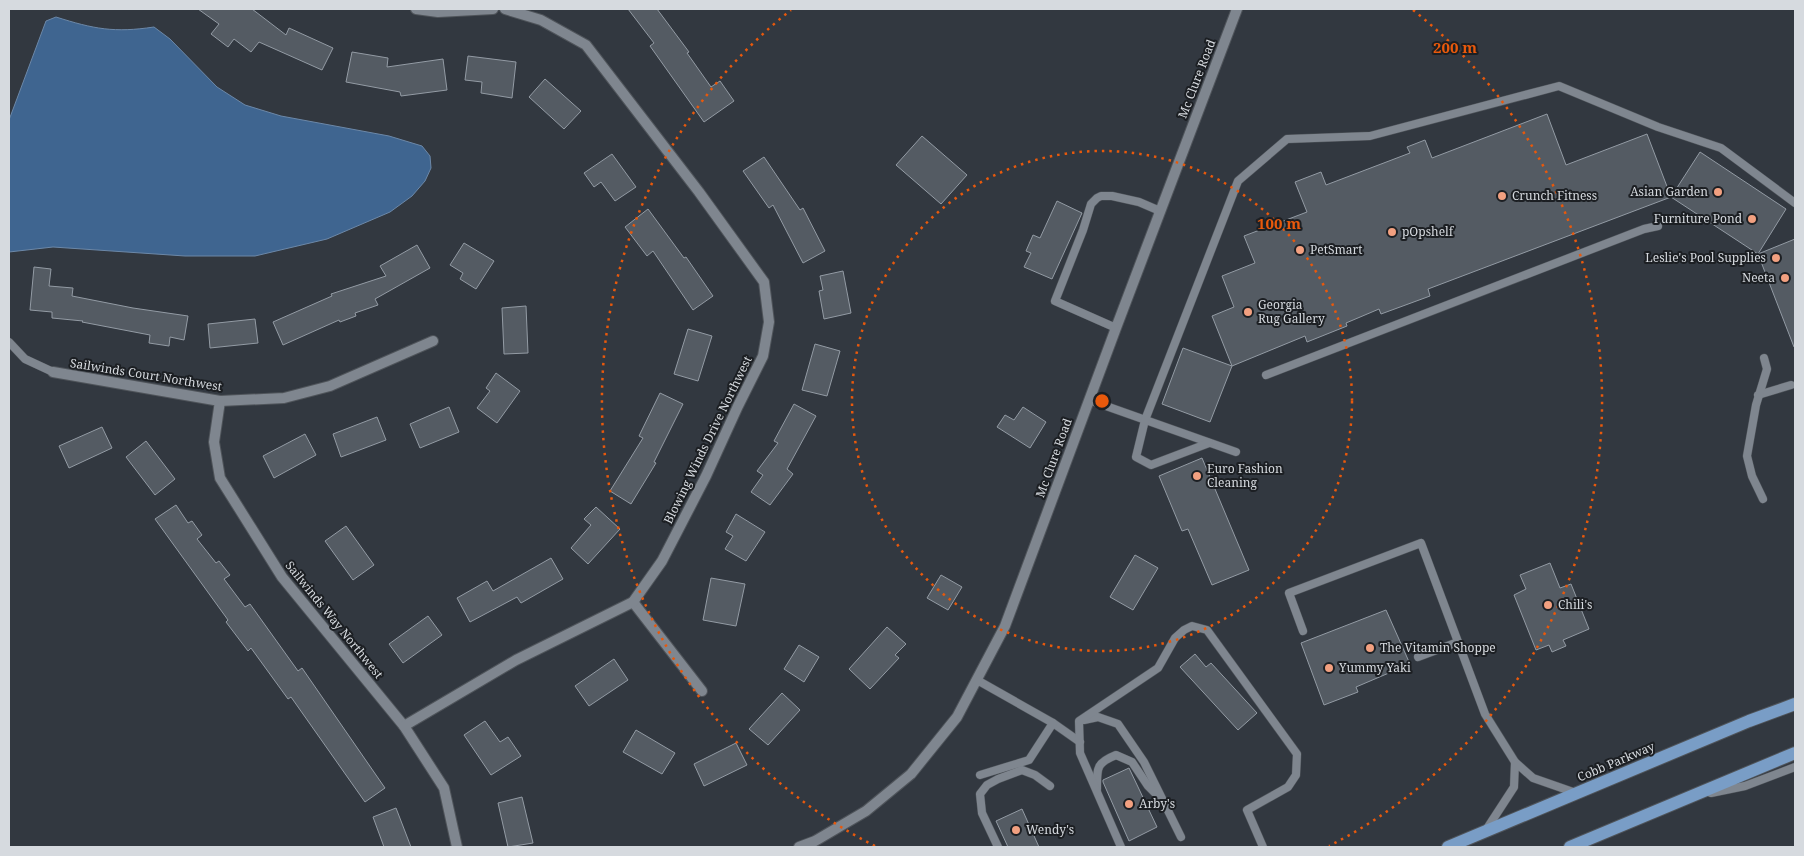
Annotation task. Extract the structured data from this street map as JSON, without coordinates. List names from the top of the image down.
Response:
{
  "streets": {
    "main road": ["Cobb Parkway"],
    "street": [
      "Mc Clure Road",
      "Sailwinds Court Northwest",
      "Blowing Winds Drive Northwest",
      "Sailwinds Way Northwest"
    ]
  },
  "crossings": [
    ["Sailwinds Court Northwest", "Sailwinds Way Northwest"],
    ["Blowing Winds Drive Northwest", "Sailwinds Way Northwest"]
  ],
  "places": [
    "Asian Garden",
    "Crunch Fitness",
    "Furniture Pond",
    "pOpshelf",
    "PetSmart",
    "Leslie's Pool Supplies",
    "Neeta",
    "Georgia Rug Gallery",
    "Euro Fashion Cleaning",
    "Chili's",
    "The Vitamin Shoppe",
    "Yummy Yaki",
    "Arby's",
    "Wendy's"
  ],
  "rings": ["200 m", "100 m"]
}
